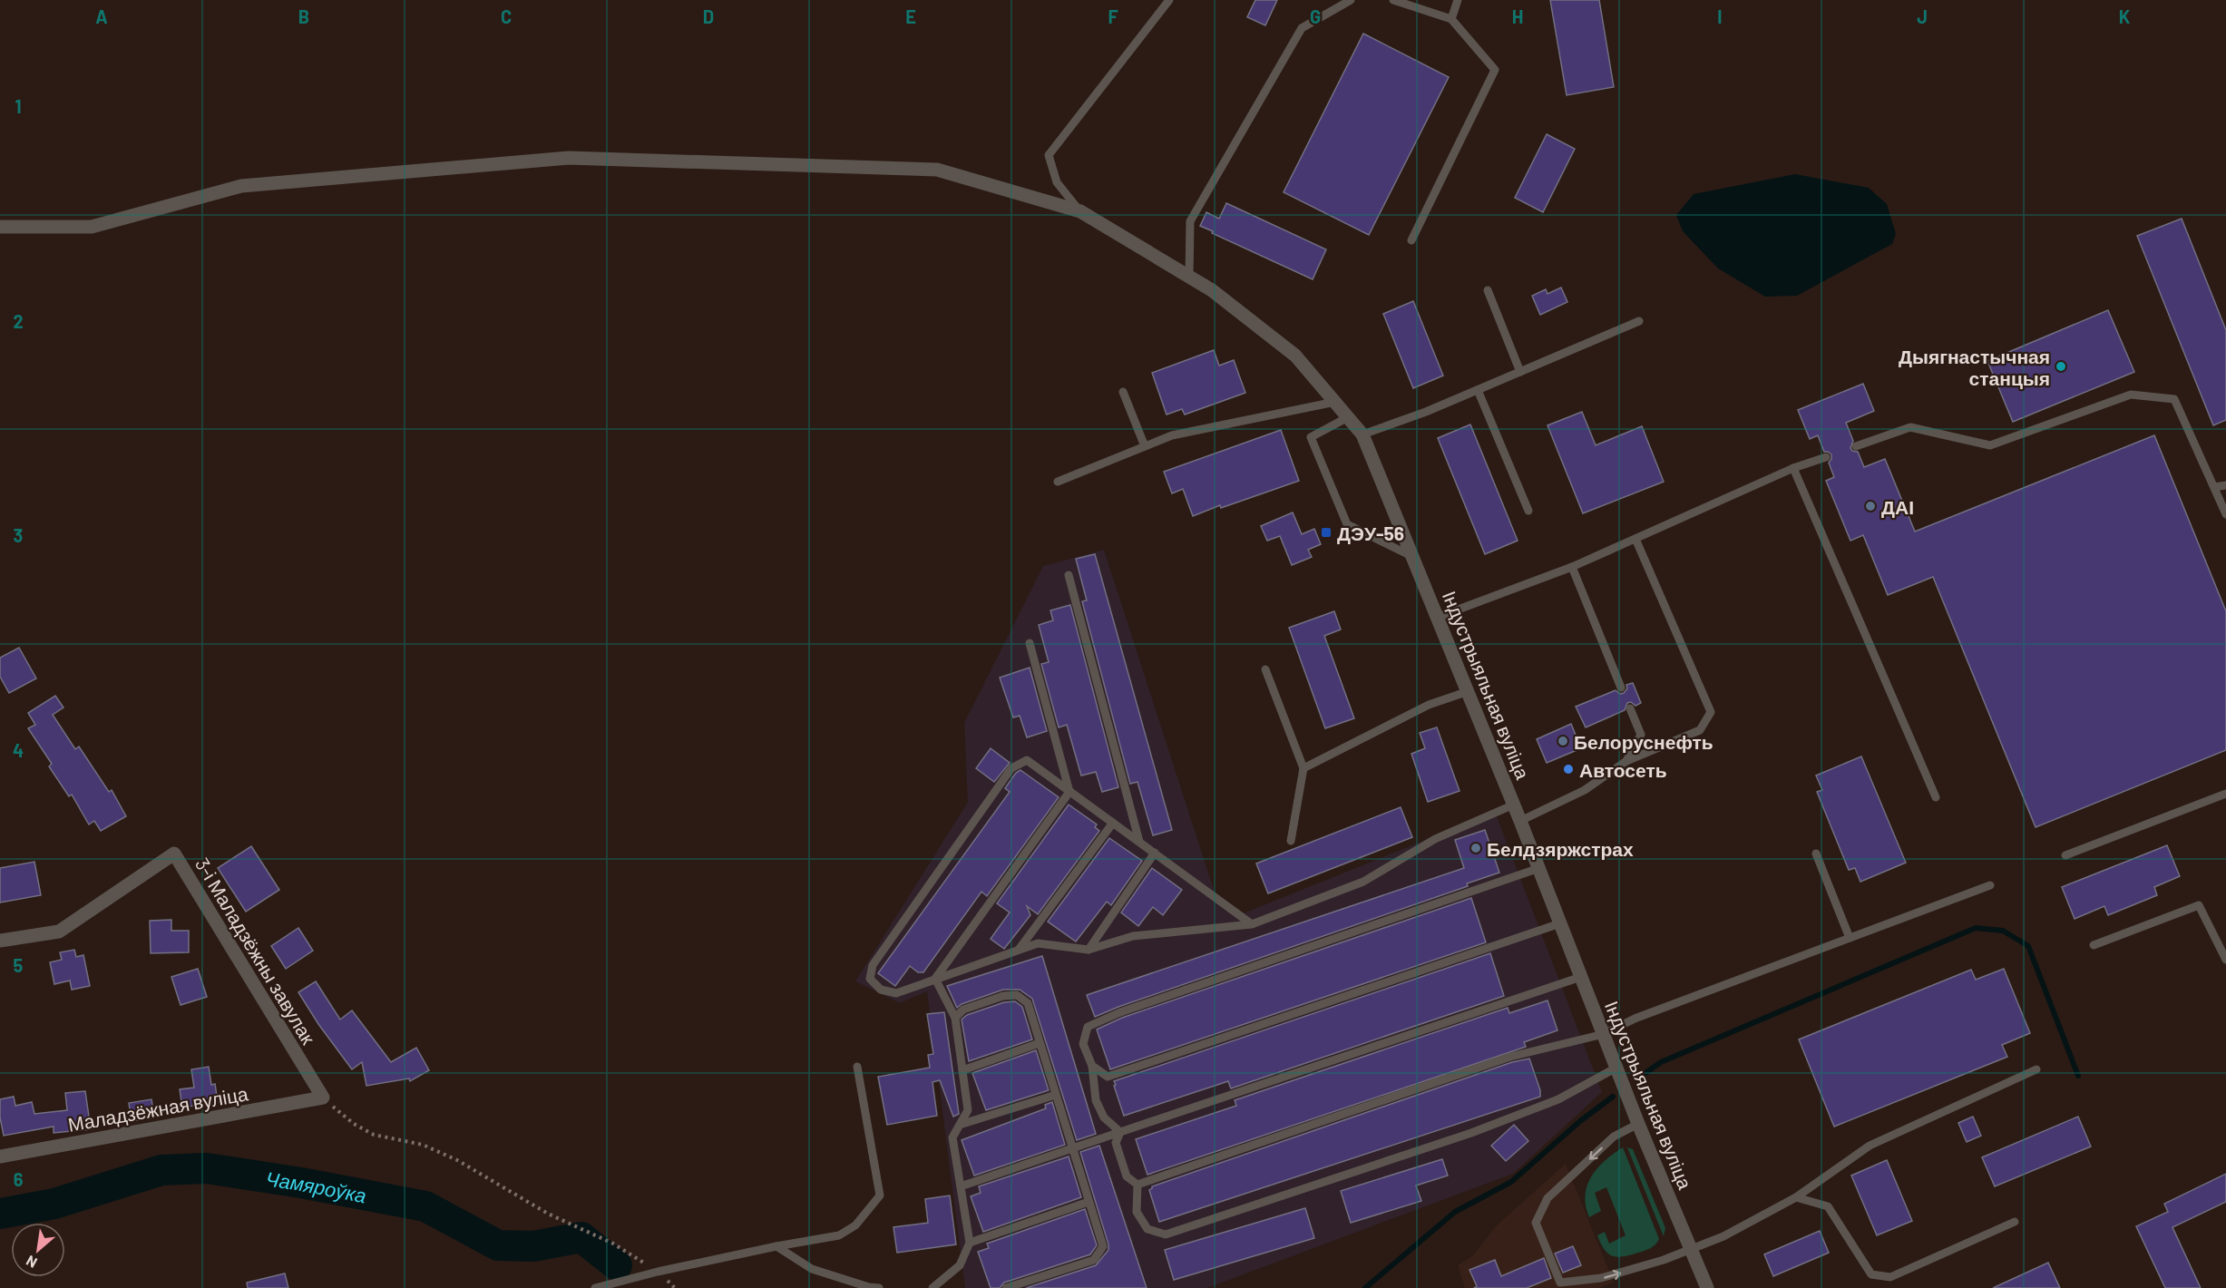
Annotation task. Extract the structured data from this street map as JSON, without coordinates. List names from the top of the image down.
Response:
{
  "streets": {
    "street": ["Індустрыяльная вуліца", "3-і Маладзёжны завулак", "Маладзёжная вуліца"]
  },
  "crossings": [
    ["3-і Маладзёжны завулак", "Маладзёжная вуліца"]
  ],
  "water": ["Чамяроўка"],
  "places": {
    "other": [
      "Дыягнастычная станцыя",
      "ДАІ",
      "Белоруснефть",
      "Автосеть",
      "Белдзяржстрах"
    ],
    "transit": ["ДЭУ-56"]
  },
  "north": "bottom left",
  "grid": {
    "columns": [
      "A",
      "B",
      "C",
      "D",
      "E",
      "F",
      "G",
      "H",
      "I",
      "J",
      "K"
    ],
    "rows": [
      "1",
      "2",
      "3",
      "4",
      "5",
      "6"
    ]
  }
}
